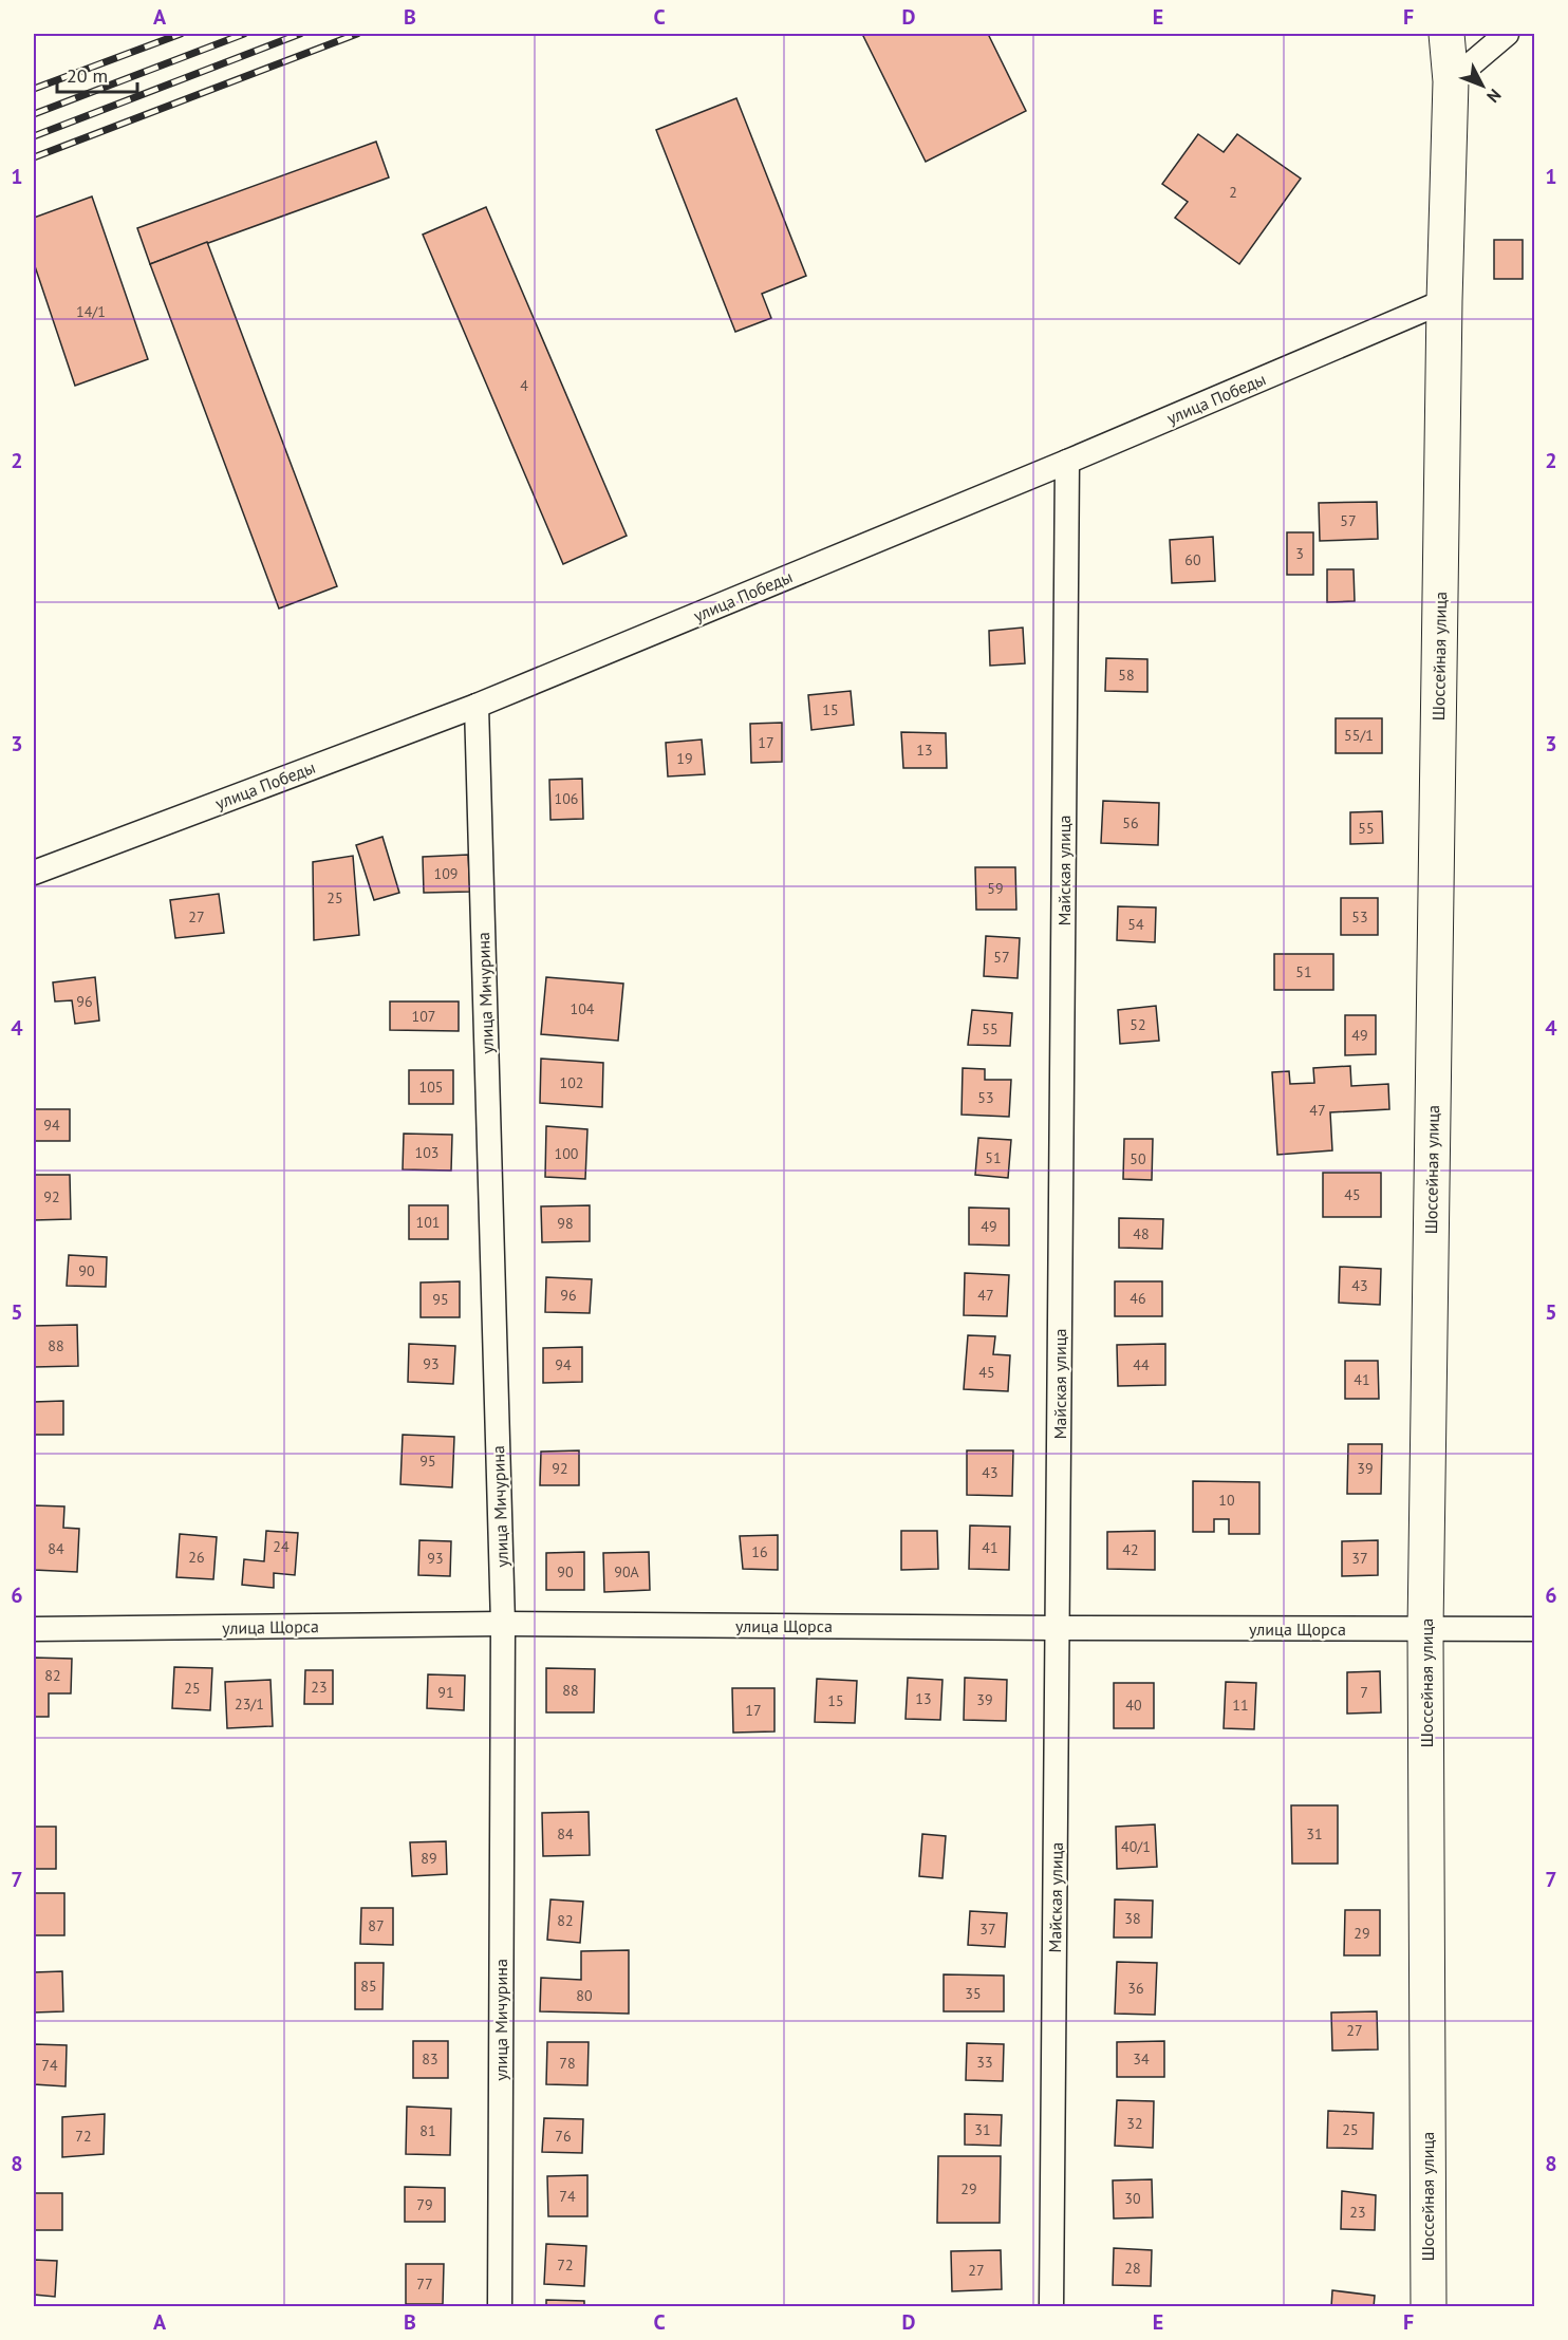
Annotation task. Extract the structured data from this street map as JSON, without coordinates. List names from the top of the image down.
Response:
{
  "streets": {
    "main road": ["Шоссейная улица"],
    "street": [
      "улица Победы",
      "Майская улица",
      "улица Мичурина",
      "улица Щорса"
    ]
  },
  "crossings": [
    ["улица Победы", "Шоссейная улица"],
    ["улица Победы", "Майская улица"],
    ["улица Победы", "улица Мичурина"],
    ["Шоссейная улица", "улица Щорса"],
    ["Майская улица", "улица Щорса"],
    ["улица Мичурина", "улица Щорса"]
  ],
  "house_numbers": [
    "2",
    "14/1",
    "4",
    "57",
    "3",
    "60",
    "58",
    "15",
    "55/1",
    "17",
    "13",
    "19",
    "106",
    "56",
    "55",
    "109",
    "59",
    "25",
    "27",
    "53",
    "54",
    "57",
    "51",
    "96",
    "104",
    "107",
    "52",
    "55",
    "49",
    "102",
    "105",
    "53",
    "47",
    "94",
    "103",
    "100",
    "51",
    "50",
    "45",
    "92",
    "101",
    "98",
    "49",
    "48",
    "90",
    "43",
    "96",
    "47",
    "46",
    "95",
    "88",
    "93",
    "94",
    "44",
    "45",
    "41",
    "95",
    "92",
    "39",
    "43",
    "10",
    "24",
    "41",
    "84",
    "42",
    "16",
    "26",
    "93",
    "37",
    "90",
    "90А",
    "82",
    "23",
    "25",
    "88",
    "91",
    "7",
    "13",
    "39",
    "15",
    "23/1",
    "40",
    "11",
    "17",
    "84",
    "31",
    "40/1",
    "89",
    "38",
    "82",
    "87",
    "37",
    "29",
    "85",
    "36",
    "35",
    "80",
    "27",
    "83",
    "34",
    "33",
    "78",
    "74",
    "32",
    "31",
    "25",
    "81",
    "72",
    "76",
    "29",
    "74",
    "30",
    "79",
    "23",
    "72",
    "28",
    "27",
    "77"
  ],
  "scale_bar": "20 m",
  "north": "bottom right",
  "grid": {
    "columns": [
      "A",
      "B",
      "C",
      "D",
      "E",
      "F"
    ],
    "rows": [
      "1",
      "2",
      "3",
      "4",
      "5",
      "6",
      "7",
      "8"
    ]
  }
}
